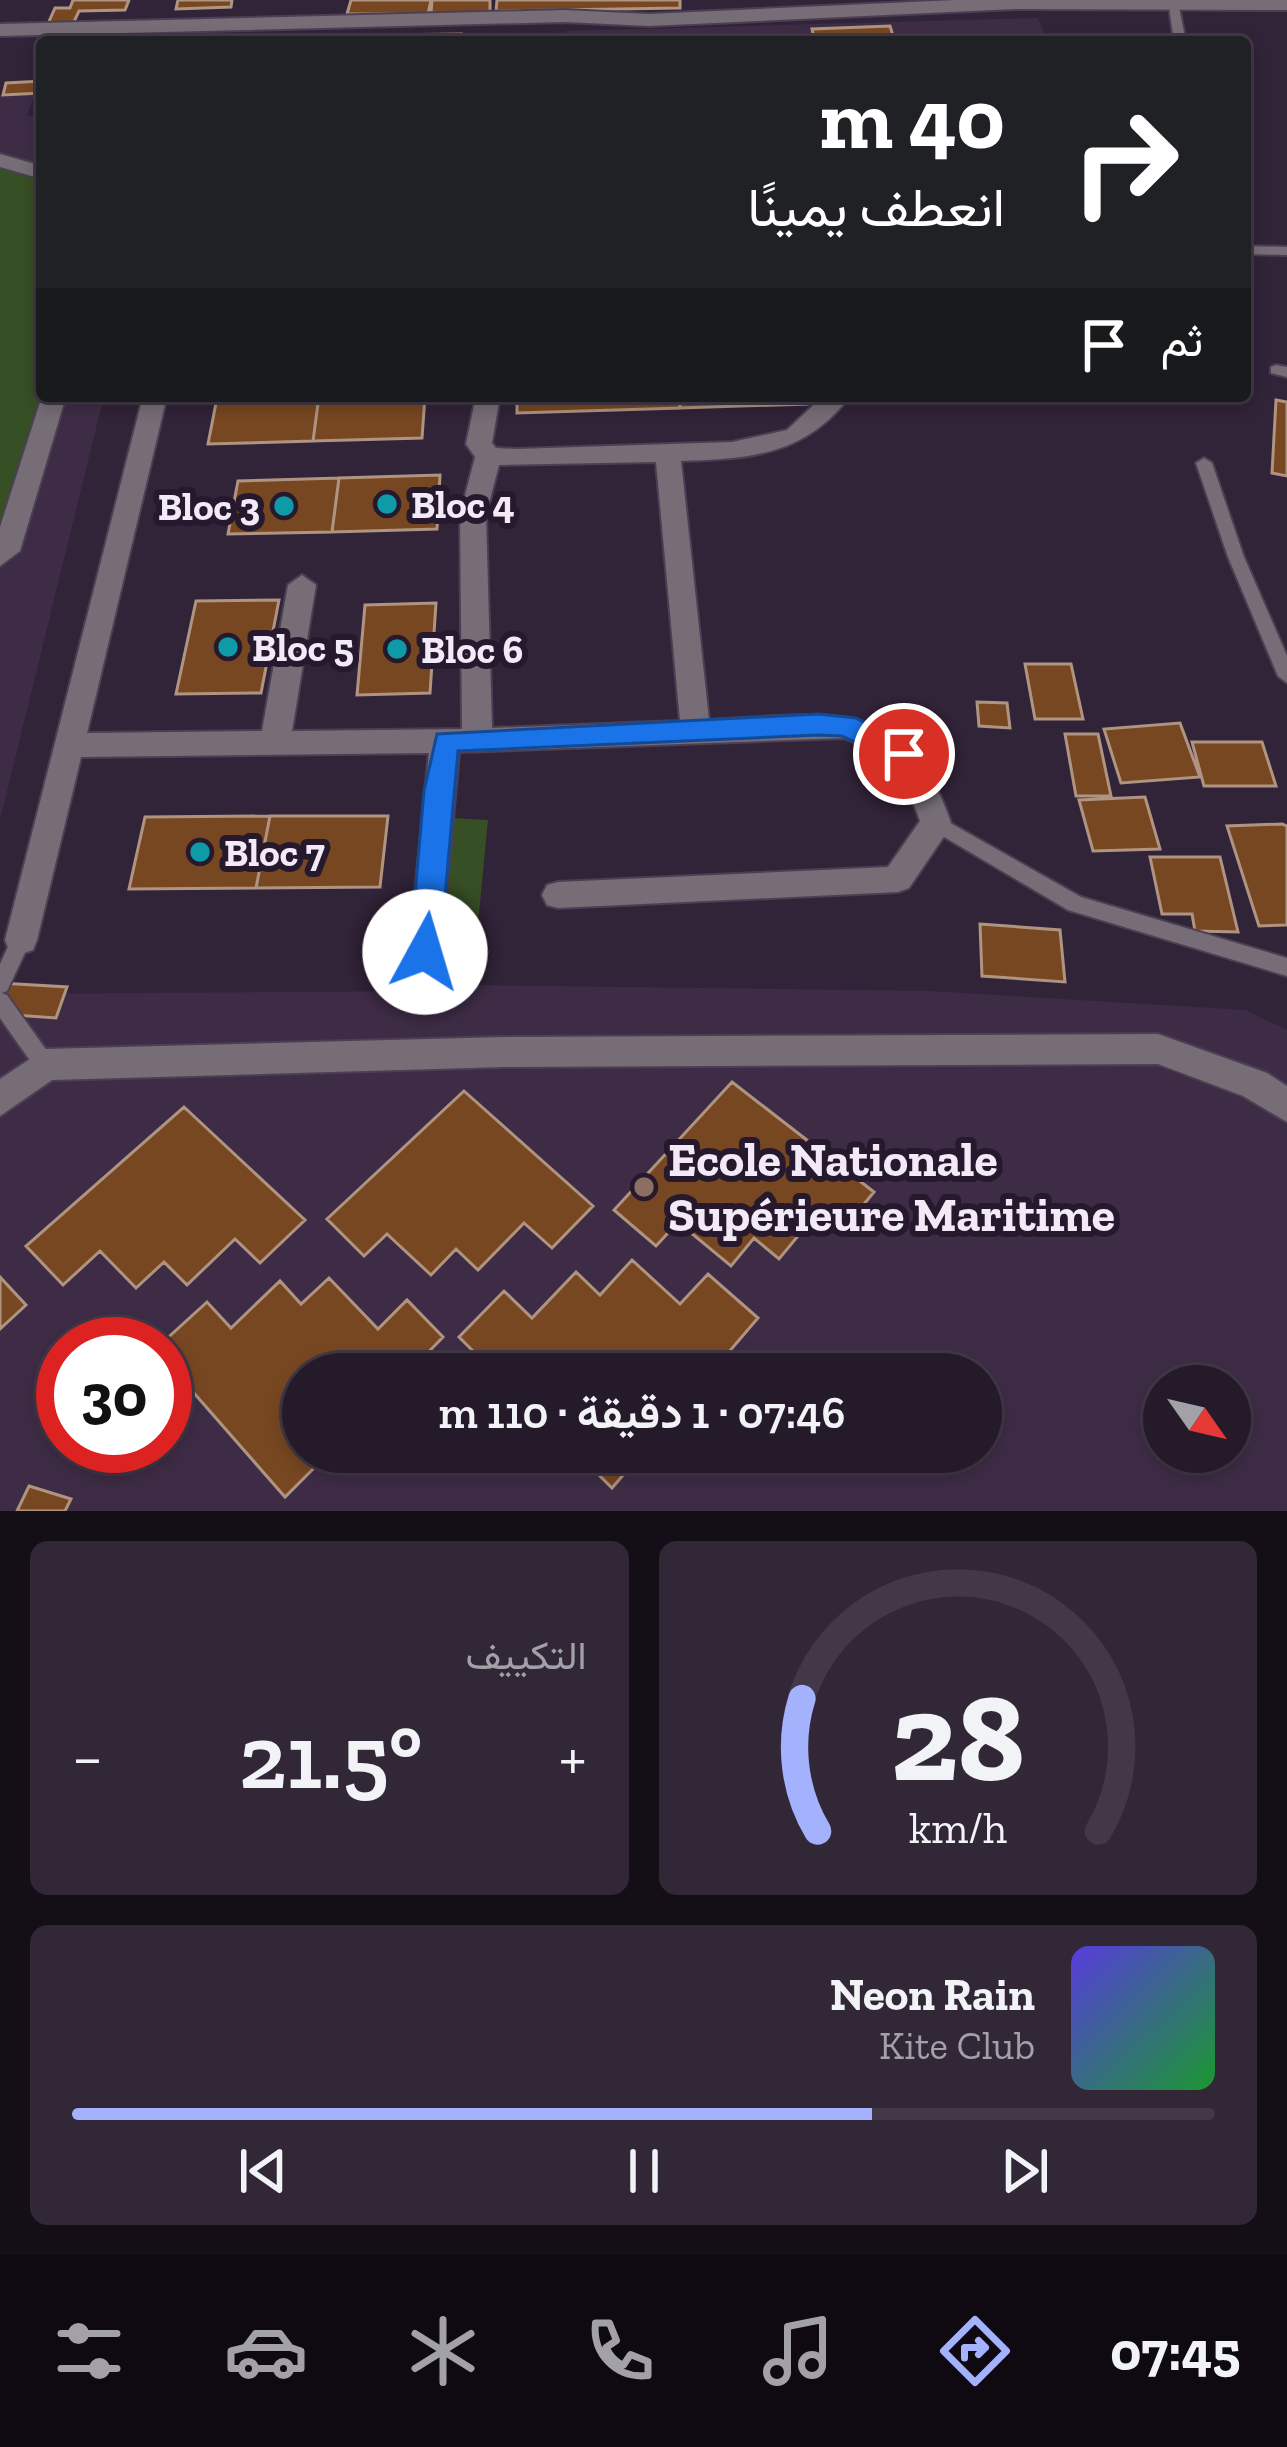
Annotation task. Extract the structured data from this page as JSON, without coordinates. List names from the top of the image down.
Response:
{
  "places": [
    "Bloc 4",
    "Bloc 3",
    "Bloc 5",
    "Bloc 6",
    "Bloc 7",
    "Ecole Nationale Supérieure Maritime"
  ],
  "north": "bottom right",
  "page": {
    "turn": ["40 m", "انعطف يمينًا"],
    "then": "ثم",
    "limit": "30",
    "trip": "07:46 · 1 دقيقة · 110 m",
    "tile": "التكييف",
    "heat": ["−", "21.5°", "+"],
    "song": ["Neon Rain", "Kite Club"],
    "tabs": "07:45",
    "gauge": ["28", "km/h"]
  }
}
